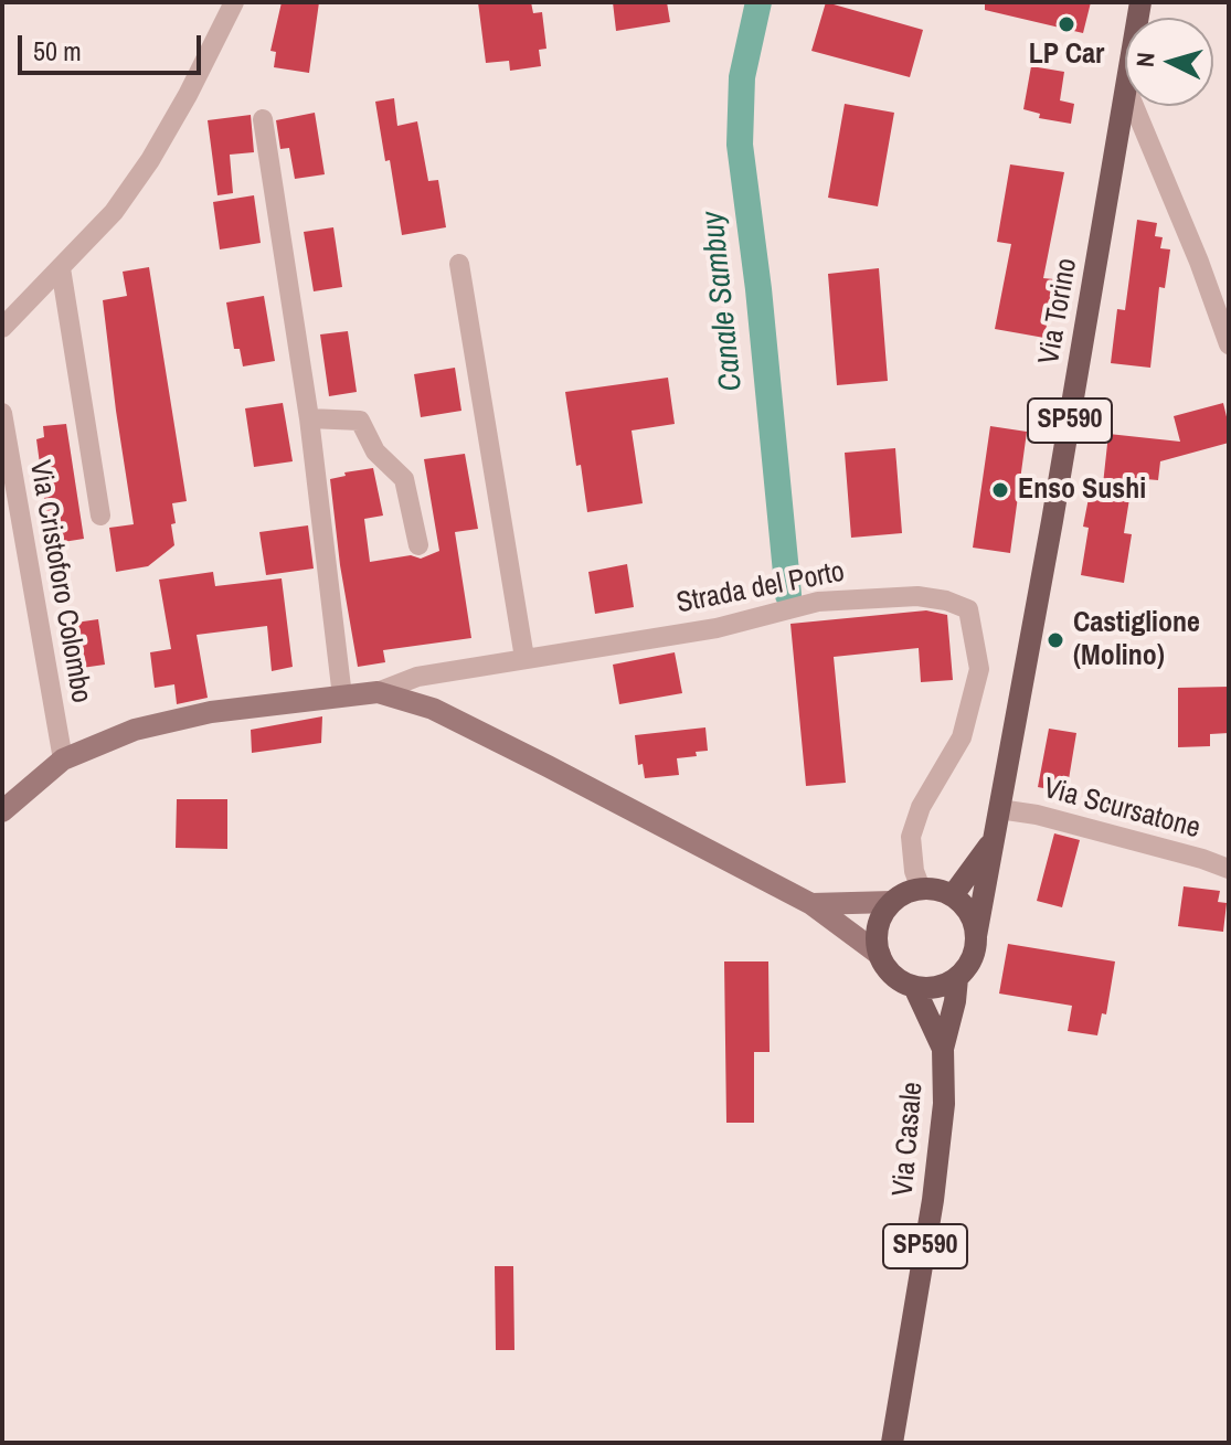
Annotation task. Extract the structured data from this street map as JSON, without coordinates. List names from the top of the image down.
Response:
{
  "streets": {
    "main road": ["Via Torino", "SP590", "Via Casale"],
    "street": ["Via Cristoforo Colombo", "Strada del Porto", "Via Scursatone"]
  },
  "crossings": [
    ["Via Torino", "SP590"],
    ["Via Torino", "Via Scursatone"],
    ["SP590", "Strada del Porto"],
    ["SP590", "Via Casale"]
  ],
  "water": ["Canale Sambuy"],
  "places": ["LP Car", "Enso Sushi", "Castiglione (Molino)"],
  "scale_bar": "50 m",
  "north": "left"
}
